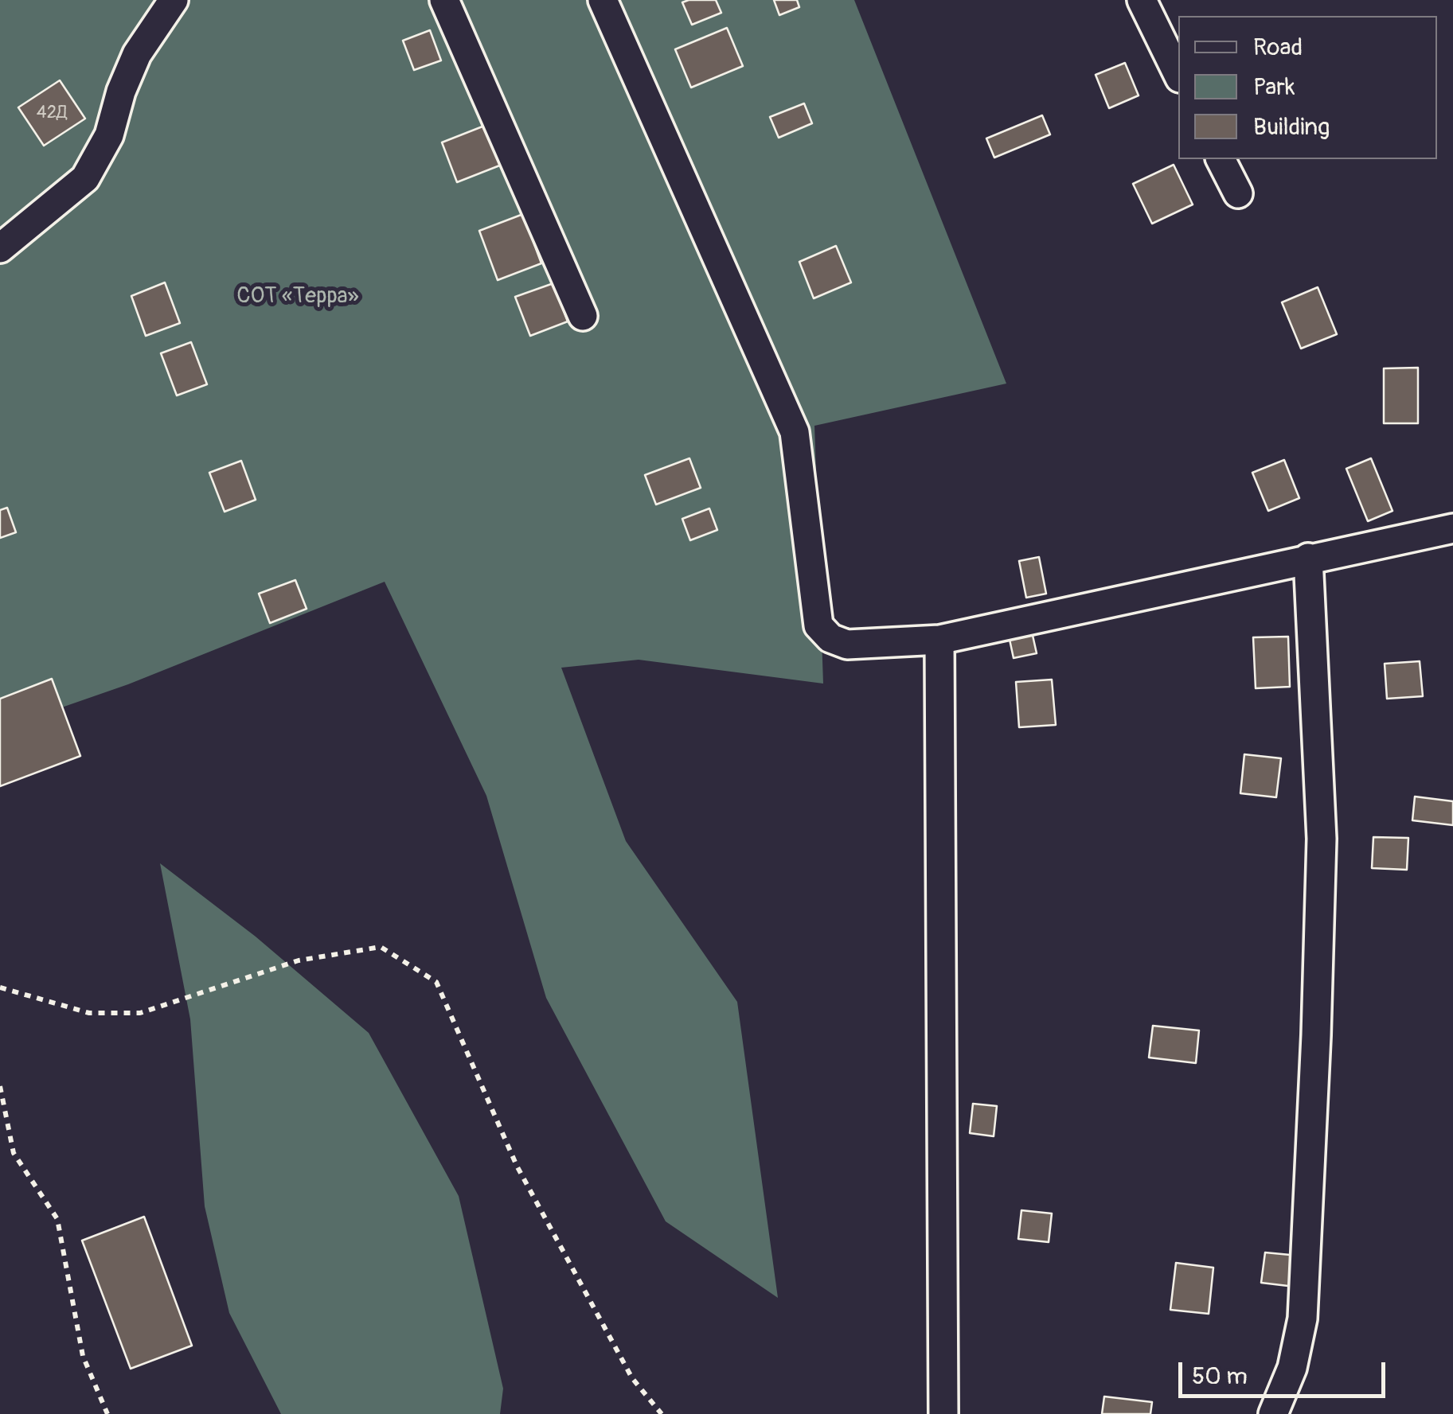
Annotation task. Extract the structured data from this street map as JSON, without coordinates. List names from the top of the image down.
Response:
{
  "parks": ["СОТ «Терра»"],
  "house_numbers": ["42Д"],
  "legend": ["Road", "Park", "Building"],
  "scale_bar": "50 m"
}
